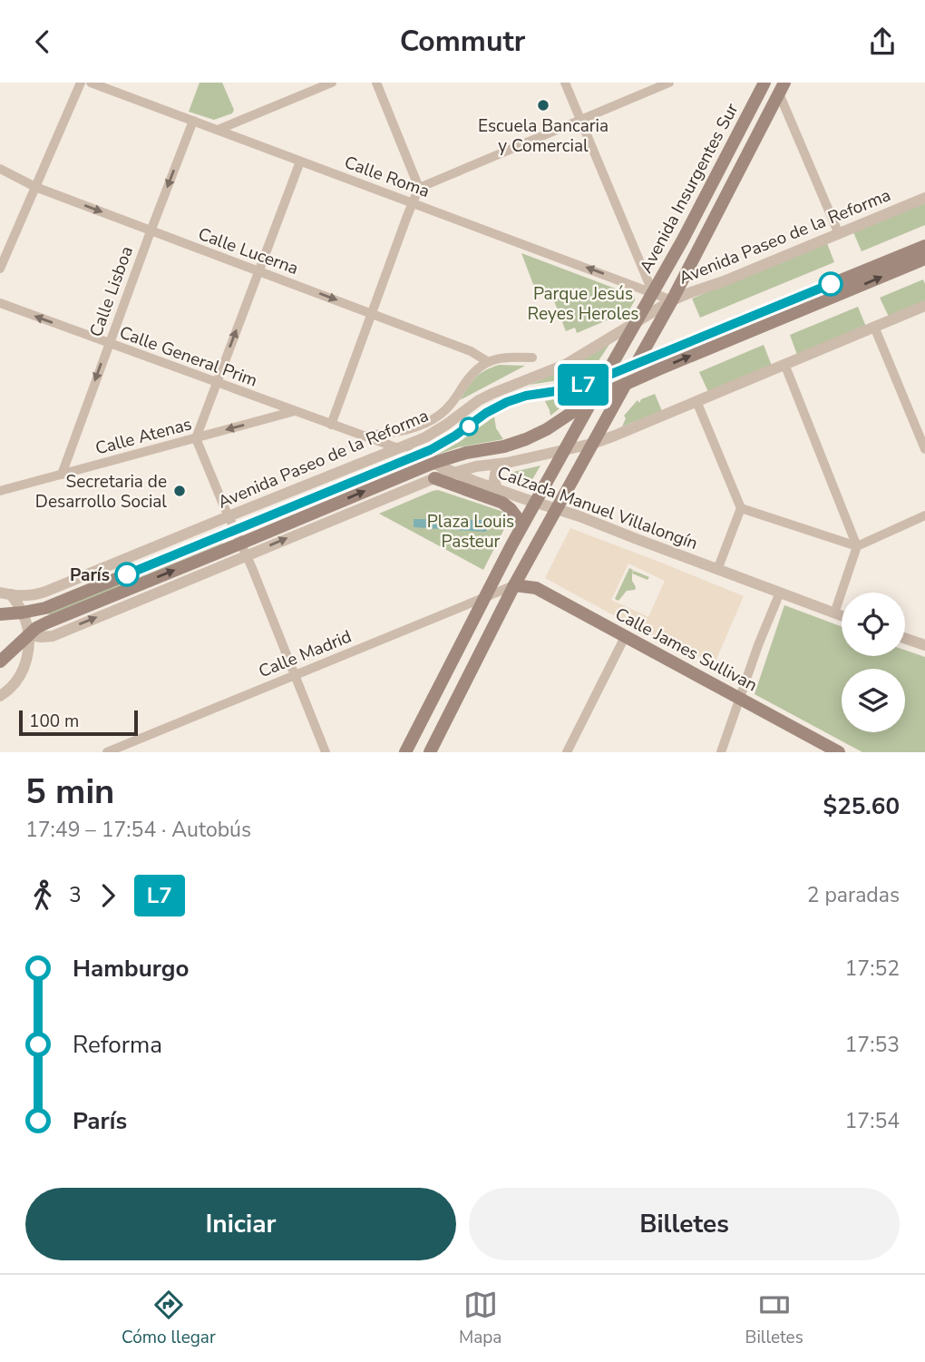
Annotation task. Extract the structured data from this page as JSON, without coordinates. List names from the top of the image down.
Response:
{
  "streets": {
    "main road": ["Avenida Insurgentes Sur", "Avenida Paseo de la Reforma", "Calle James Sullivan"],
    "street": [
      "Calle Roma",
      "Calle Lucerna",
      "Calle Lisboa",
      "Calle General Prim",
      "Calle Atenas",
      "Calzada Manuel Villalongín",
      "Calle Madrid"
    ]
  },
  "crossings": [
    ["Calle Roma", "Avenida Insurgentes Sur"],
    ["Calle Roma", "Avenida Paseo de la Reforma"],
    ["Calle Roma", "Calle Lisboa"],
    ["Avenida Insurgentes Sur", "Avenida Paseo de la Reforma"],
    ["Avenida Insurgentes Sur", "Calzada Manuel Villalongín"],
    ["Avenida Insurgentes Sur", "Calle James Sullivan"],
    ["Avenida Insurgentes Sur", "Calle Madrid"],
    ["Avenida Paseo de la Reforma", "Calle Lucerna"],
    ["Avenida Paseo de la Reforma", "Calzada Manuel Villalongín"],
    ["Calle Lucerna", "Calle Lisboa"],
    ["Calle Lisboa", "Calle General Prim"],
    ["Calle Lisboa", "Calle Atenas"],
    ["Calle General Prim", "Calle Atenas"],
    ["Calle General Prim", "Calzada Manuel Villalongín"],
    ["Calle James Sullivan", "Calle Madrid"]
  ],
  "one_way": ["Calle Roma", "Calle Lucerna", "Calle Lisboa"],
  "parks": ["Parque Jesús Reyes Heroles", "Plaza Louis Pasteur"],
  "places": ["Escuela Bancaria y Comercial", "Secretaria de Desarrollo Social", "París"],
  "lines": ["bus line L7"],
  "scale_bar": "100 m",
  "page": {
    "header": "Commutr",
    "on_map": "L7",
    "scale": "100 m",
    "heading": ["5 min", "17:49 – 17:54 · Autobús", "$25.60"],
    "legs": ["3", "L7", "2 paradas"],
    "list": [
      {
        "name": "Hamburgo",
        "value": "17:52"
      },
      {
        "name": "Reforma",
        "value": "17:53"
      },
      {
        "name": "París",
        "value": "17:54"
      }
    ],
    "buttons": ["Iniciar", "Billetes"],
    "tabs": ["Cómo llegar", "Mapa", "Billetes"]
  }
}
